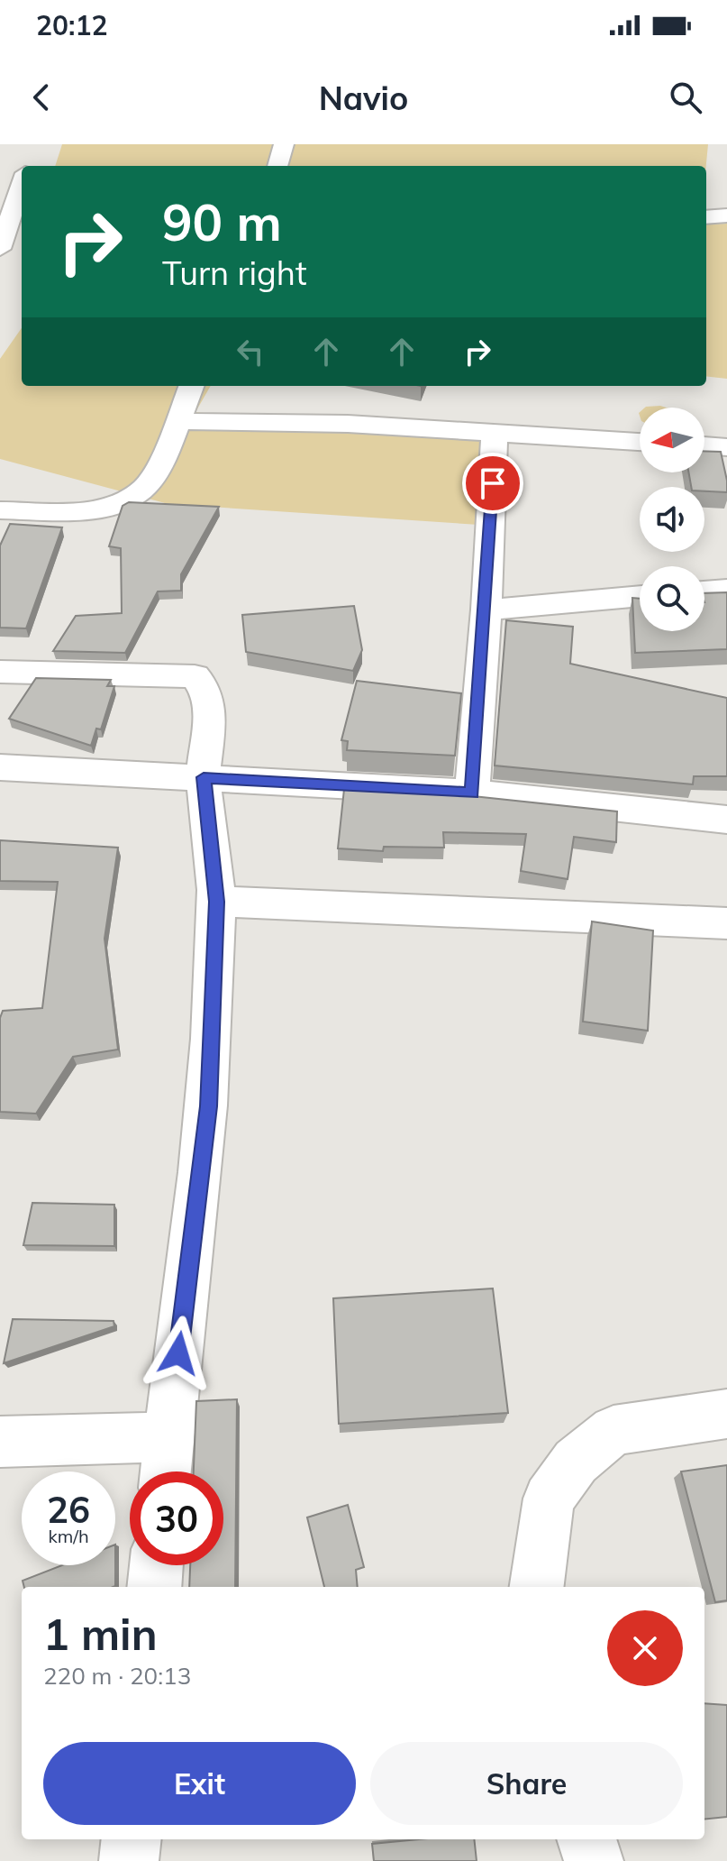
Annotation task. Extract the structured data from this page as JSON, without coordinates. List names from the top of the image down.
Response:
{
  "north": "left",
  "page": {
    "status": "20:12",
    "header": "Navio",
    "turn": ["90 m", "Turn right"],
    "speed": "26 km/h",
    "limit": "30",
    "heading": ["1 min", "220 m · 20:13"],
    "buttons": ["Exit", "Share"]
  }
}
